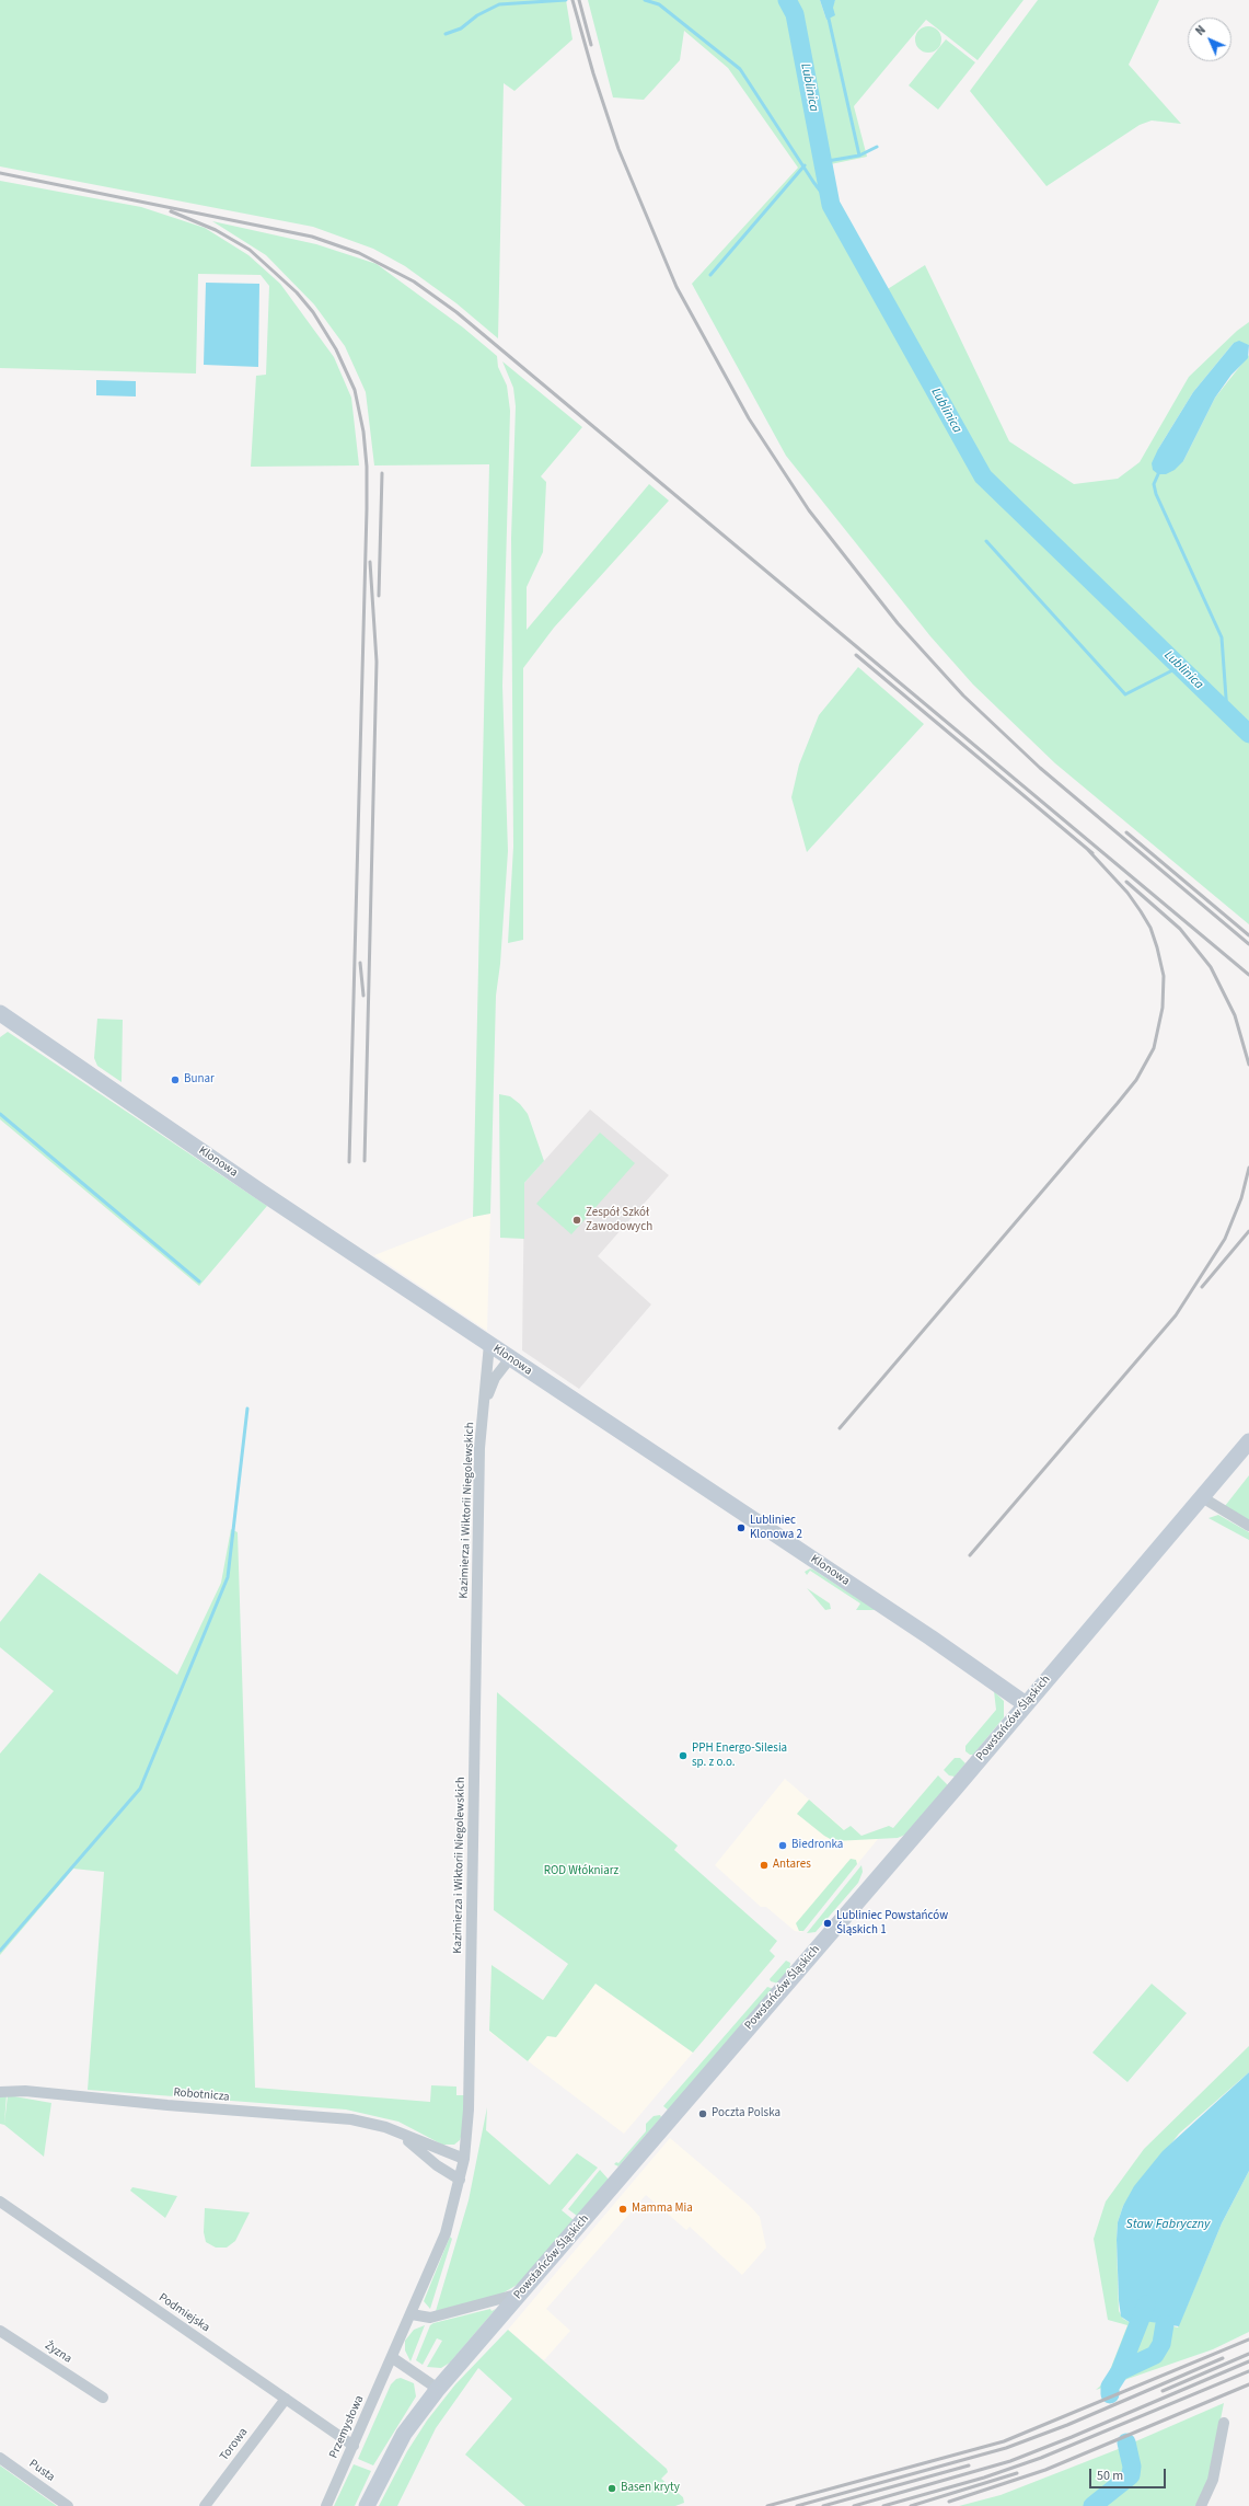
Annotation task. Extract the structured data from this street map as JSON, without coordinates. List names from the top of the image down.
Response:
{
  "streets": {
    "main road": ["Klonowa", "Powstańców Śląskich"],
    "street": [
      "Kazimierza i Wiktorii Niegolewskich",
      "Robotnicza",
      "Podmiejska",
      "Żyzna",
      "Przemysłowa",
      "Torowa",
      "Pusta"
    ]
  },
  "crossings": [
    ["Klonowa", "Kazimierza i Wiktorii Niegolewskich"],
    ["Klonowa", "Powstańców Śląskich"],
    ["Kazimierza i Wiktorii Niegolewskich", "Robotnicza"],
    ["Kazimierza i Wiktorii Niegolewskich", "Przemysłowa"],
    ["Podmiejska", "Przemysłowa"],
    ["Podmiejska", "Torowa"]
  ],
  "water": ["Lublinica", "Staw Fabryczny"],
  "parks": ["ROD Włókniarz"],
  "places": [
    "Bunar",
    "Zespół Szkół Zawodowych",
    "Lubliniec Klonowa 2",
    "PPH Energo-Silesia sp. z o.o.",
    "Biedronka",
    "Antares",
    "Lubliniec Powstańców Śląskich 1",
    "Poczta Polska",
    "Mamma Mia",
    "Basen kryty"
  ],
  "scale_bar": "50 m",
  "north": "top left"
}
